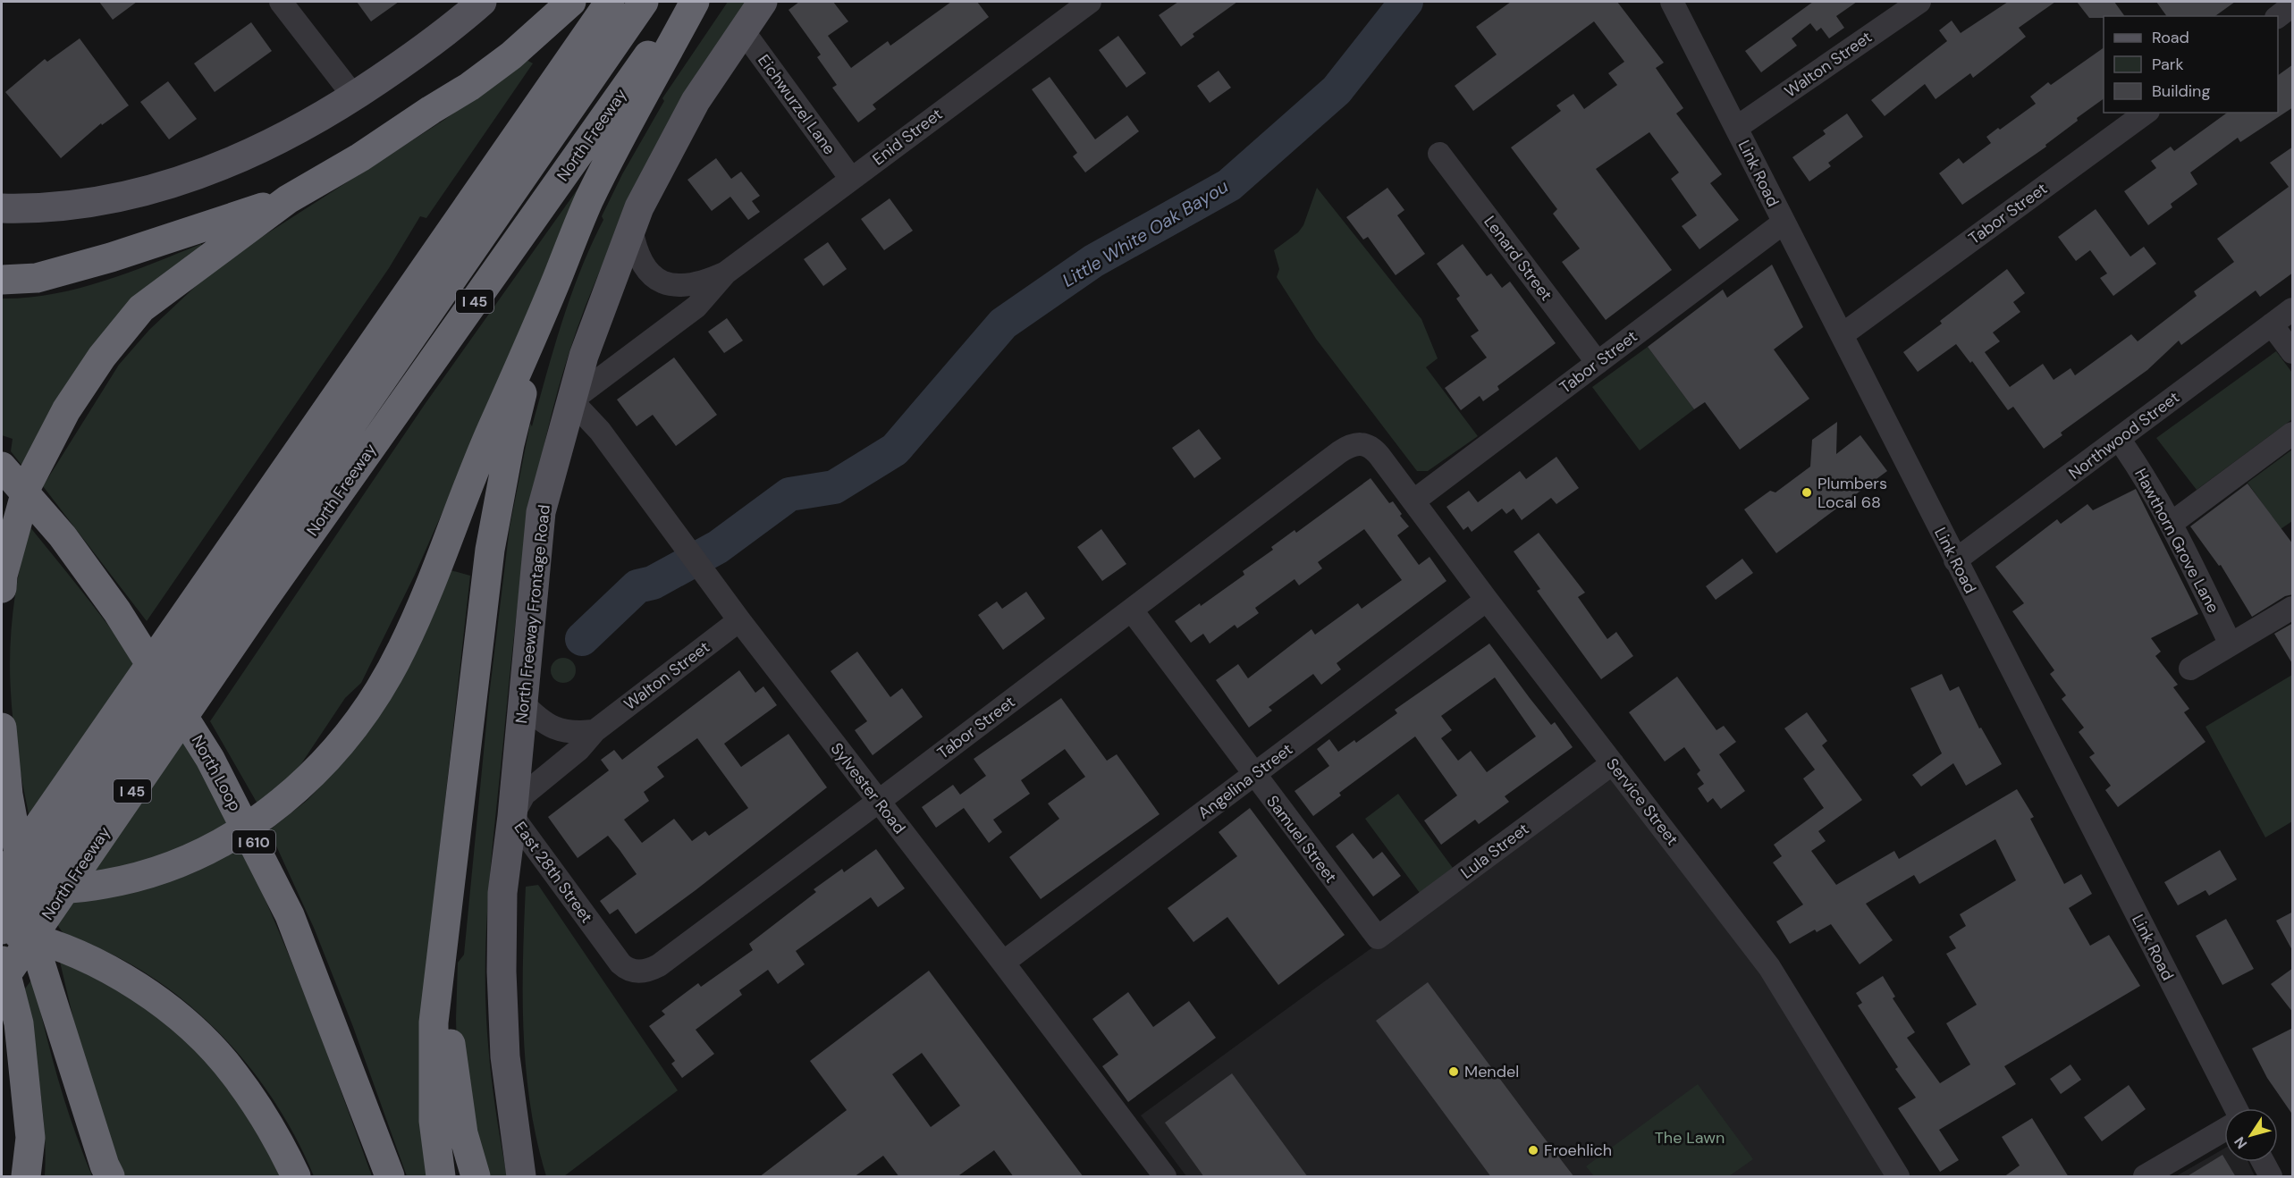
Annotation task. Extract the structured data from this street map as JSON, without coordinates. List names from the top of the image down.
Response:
{
  "streets": {
    "highway": [
      "North Freeway",
      "I 45",
      "North Loop",
      "I 610"
    ],
    "main road": ["North Freeway Frontage Road"],
    "street": [
      "Walton Street",
      "Eichwurzel Lane",
      "Enid Street",
      "Link Road",
      "Tabor Street",
      "Lenard Street",
      "Northwood Street",
      "Hawthorn Grove Lane",
      "Angelina Street",
      "Sylvester Road",
      "Service Street",
      "Samuel Street",
      "Lula Street",
      "East 28th Street"
    ]
  },
  "crossings": [
    ["Walton Street", "Link Road"],
    ["Walton Street", "North Freeway Frontage Road"],
    ["Walton Street", "Sylvester Road"],
    ["Walton Street", "East 28th Street"],
    ["Eichwurzel Lane", "Enid Street"],
    ["Eichwurzel Lane", "North Freeway Frontage Road"],
    ["Enid Street", "North Freeway Frontage Road"],
    ["Enid Street", "Sylvester Road"],
    ["Link Road", "Tabor Street"],
    ["Link Road", "Northwood Street"],
    ["Tabor Street", "Lenard Street"],
    ["Tabor Street", "Sylvester Road"],
    ["Tabor Street", "Service Street"],
    ["Tabor Street", "Samuel Street"],
    ["Tabor Street", "East 28th Street"],
    ["Northwood Street", "Hawthorn Grove Lane"],
    ["North Freeway Frontage Road", "Sylvester Road"],
    ["North Freeway Frontage Road", "East 28th Street"],
    ["Angelina Street", "Sylvester Road"],
    ["Angelina Street", "Service Street"],
    ["Angelina Street", "Samuel Street"],
    ["Service Street", "Lula Street"],
    ["Samuel Street", "Lula Street"]
  ],
  "water": ["Little White Oak Bayou"],
  "parks": ["The Lawn"],
  "places": ["Plumbers Local 68", "Mendel", "Froehlich"],
  "legend": ["Road", "Park", "Building"],
  "north": "bottom left"
}
